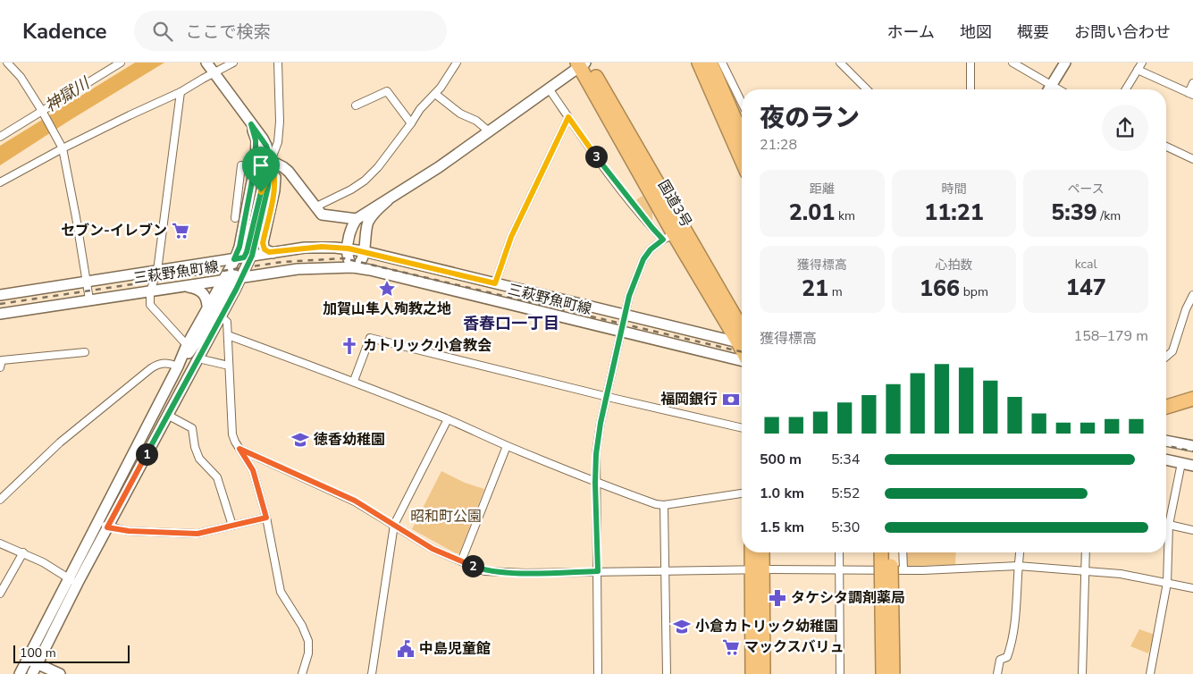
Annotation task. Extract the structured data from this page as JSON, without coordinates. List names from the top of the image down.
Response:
{
  "streets": {
    "highway": ["国道3号"],
    "street": ["三萩野魚町線"]
  },
  "districts": ["香春口一丁目"],
  "water": ["神獄川"],
  "parks": ["昭和町公園"],
  "places": {
    "supermarket": ["セブン-イレブン", "マックスバリュ"],
    "place": ["加賀山隼人殉教之地"],
    "church": ["カトリック小倉教会"],
    "bank": ["福岡銀行"],
    "school or university": ["徳香幼稚園", "小倉カトリック幼稚園"],
    "pharmacy": ["タケシタ調剤薬局"],
    "public building": ["中島児童館"]
  },
  "scale_bar": "100 m",
  "page": {
    "header": "Kadence",
    "search": "ここで検索",
    "nav": [
      "ホーム",
      "地図",
      "概要",
      "お問い合わせ"
    ],
    "heading": ["夜のラン", "21:28"],
    "pins": ["3", "1", "2"],
    "stats": [
      ["距離", "2.01 km"],
      ["時間", "11:21"],
      ["ペース", "5:39 /km"],
      ["獲得標高", "21 m"],
      ["心拍数", "166 bpm"],
      ["kcal", "147"]
    ],
    "chart": ["獲得標高", "158–179 m"],
    "list": [
      {
        "name": "500 m",
        "note": "5:34"
      },
      {
        "name": "1.0 km",
        "note": "5:52"
      },
      {
        "name": "1.5 km",
        "note": "5:30"
      }
    ],
    "scale": "100 m"
  }
}
